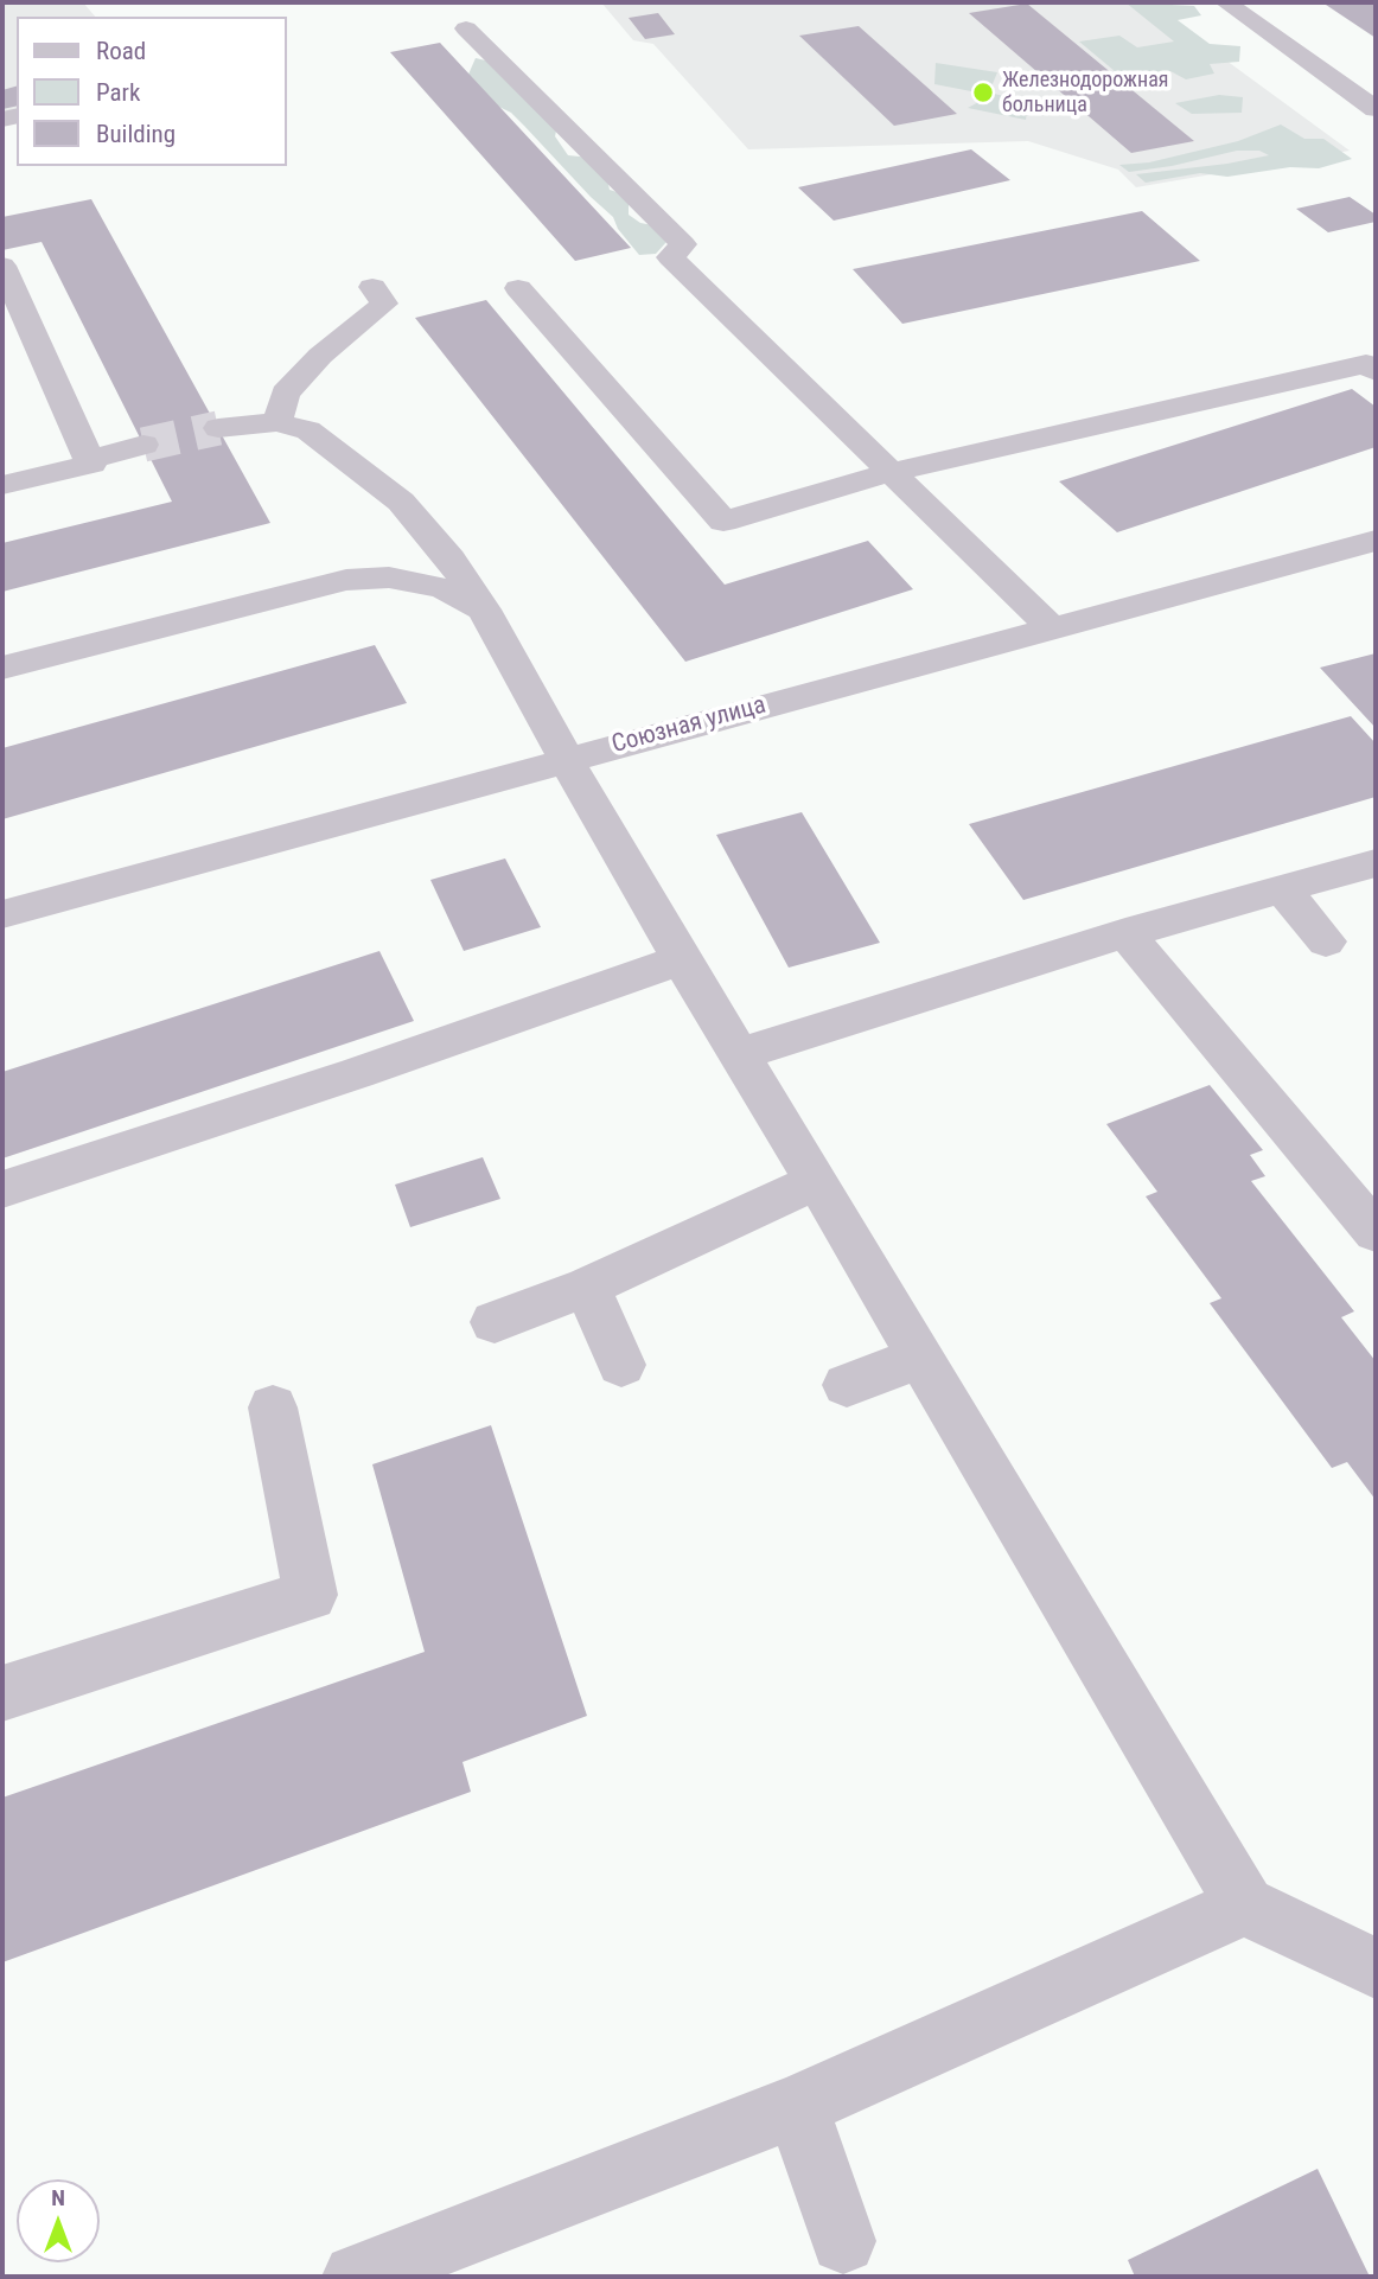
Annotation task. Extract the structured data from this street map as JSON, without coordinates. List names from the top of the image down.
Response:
{
  "streets": {
    "street": ["Союзная улица"]
  },
  "places": ["Железнодорожная больница"],
  "legend": ["Road", "Park", "Building"],
  "north": "top"
}
